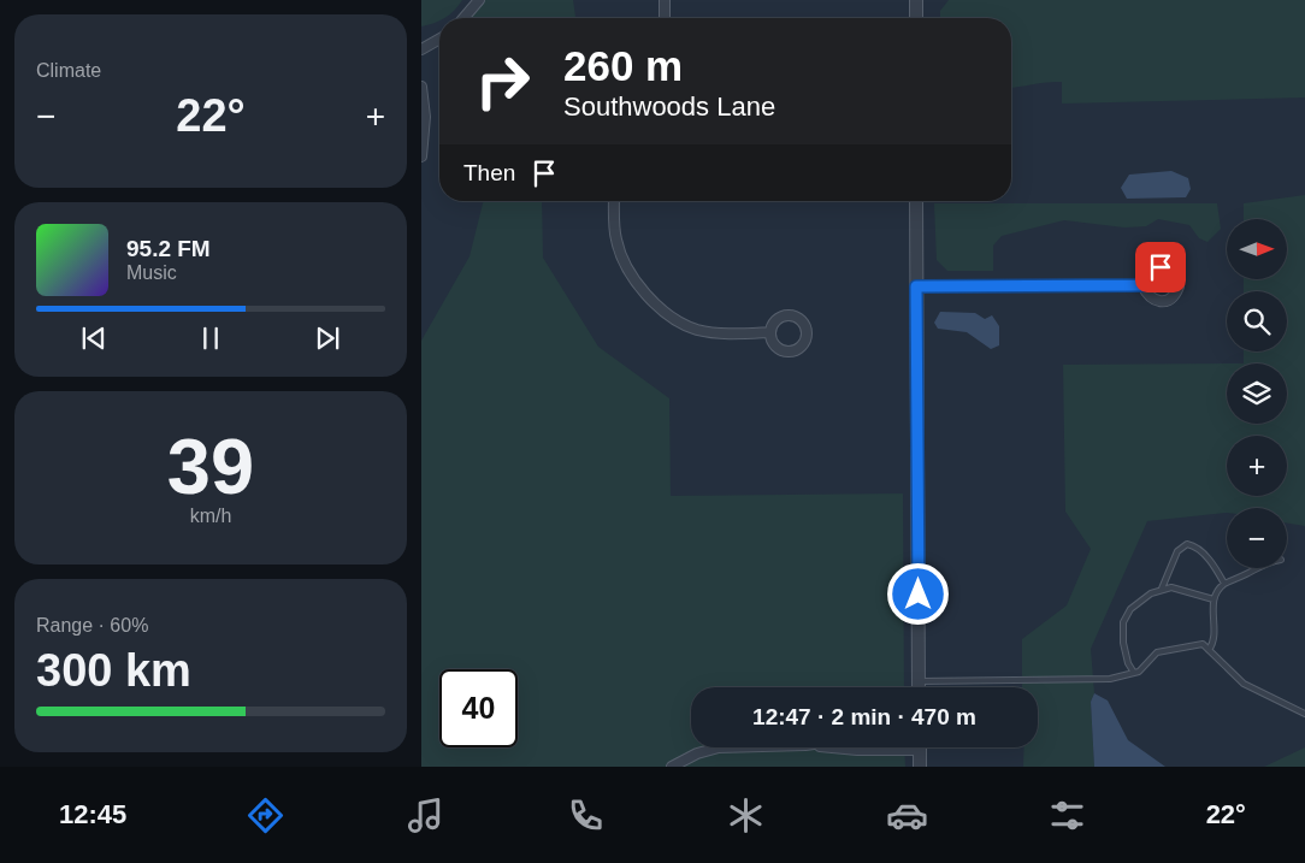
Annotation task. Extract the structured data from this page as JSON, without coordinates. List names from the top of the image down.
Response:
{
  "north": "right",
  "page": {
    "tile": [
      "Climate",
      ["39", "km/h"],
      ["Range · 60%", "300 km"]
    ],
    "turn": ["260 m", "Southwoods Lane"],
    "heat": ["−", "22°", "+"],
    "then": "Then",
    "map_buttons": ["+", "−"],
    "song": ["95.2 FM", "Music"],
    "limit": "40",
    "trip": "12:47 · 2 min · 470 m",
    "tabs": ["12:45", "22°"]
  }
}
